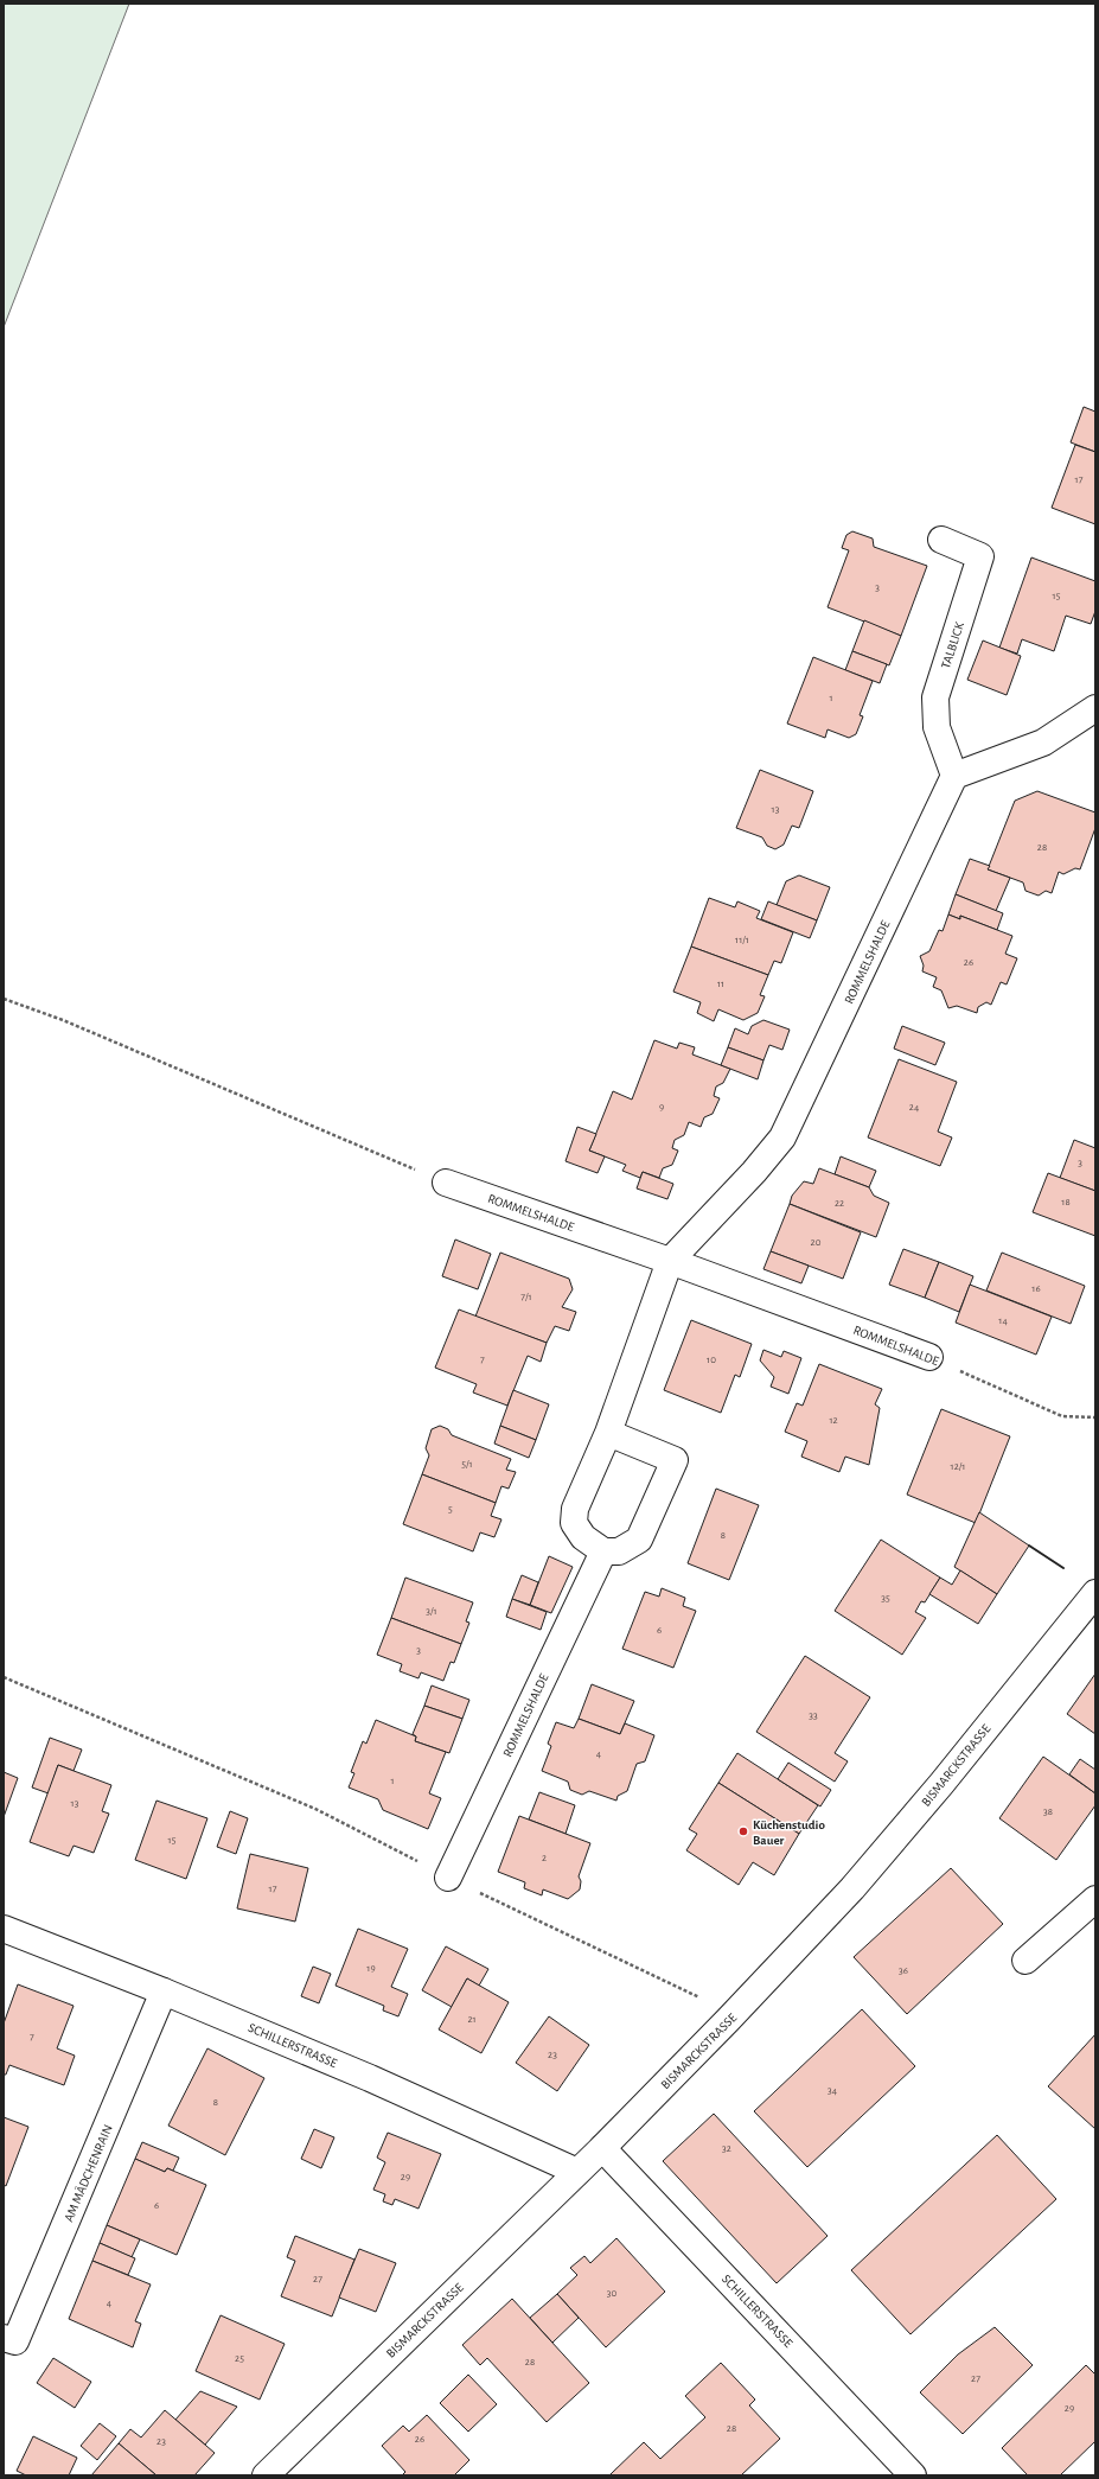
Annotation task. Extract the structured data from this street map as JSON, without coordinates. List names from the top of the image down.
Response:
{
  "streets": {
    "street": [
      "TALBLICK",
      "ROMMELSHALDE",
      "BISMARCKSTRASSE",
      "SCHILLERSTRASSE",
      "AM MÄDCHENRAIN"
    ]
  },
  "crossings": [
    ["TALBLICK", "ROMMELSHALDE"],
    ["BISMARCKSTRASSE", "SCHILLERSTRASSE"],
    ["SCHILLERSTRASSE", "AM MÄDCHENRAIN"]
  ],
  "places": ["Küchenstudio Bauer"],
  "house_numbers": [
    "17",
    "3",
    "15",
    "1",
    "13",
    "28",
    "11/1",
    "26",
    "11",
    "9",
    "24",
    "3",
    "18",
    "22",
    "20",
    "16",
    "7/1",
    "14",
    "7",
    "10",
    "12",
    "5/1",
    "12/1",
    "5",
    "8",
    "35",
    "3/1",
    "6",
    "3",
    "33",
    "4",
    "1",
    "13",
    "38",
    "15",
    "2",
    "17",
    "19",
    "36",
    "21",
    "7",
    "23",
    "34",
    "8",
    "32",
    "29",
    "6",
    "27",
    "30",
    "4",
    "25",
    "28",
    "27",
    "29",
    "28",
    "26",
    "23"
  ]
}
